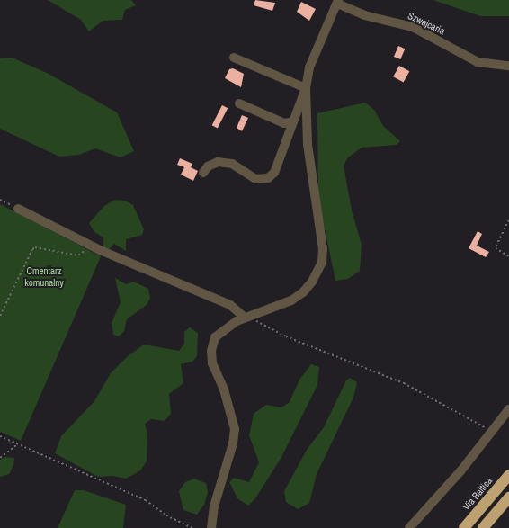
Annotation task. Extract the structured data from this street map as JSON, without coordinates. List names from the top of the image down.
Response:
{
  "streets": {
    "highway": ["Via Baltica"],
    "street": ["Szwajcaria"]
  },
  "parks": ["Cmentarz komunalny"]
}
